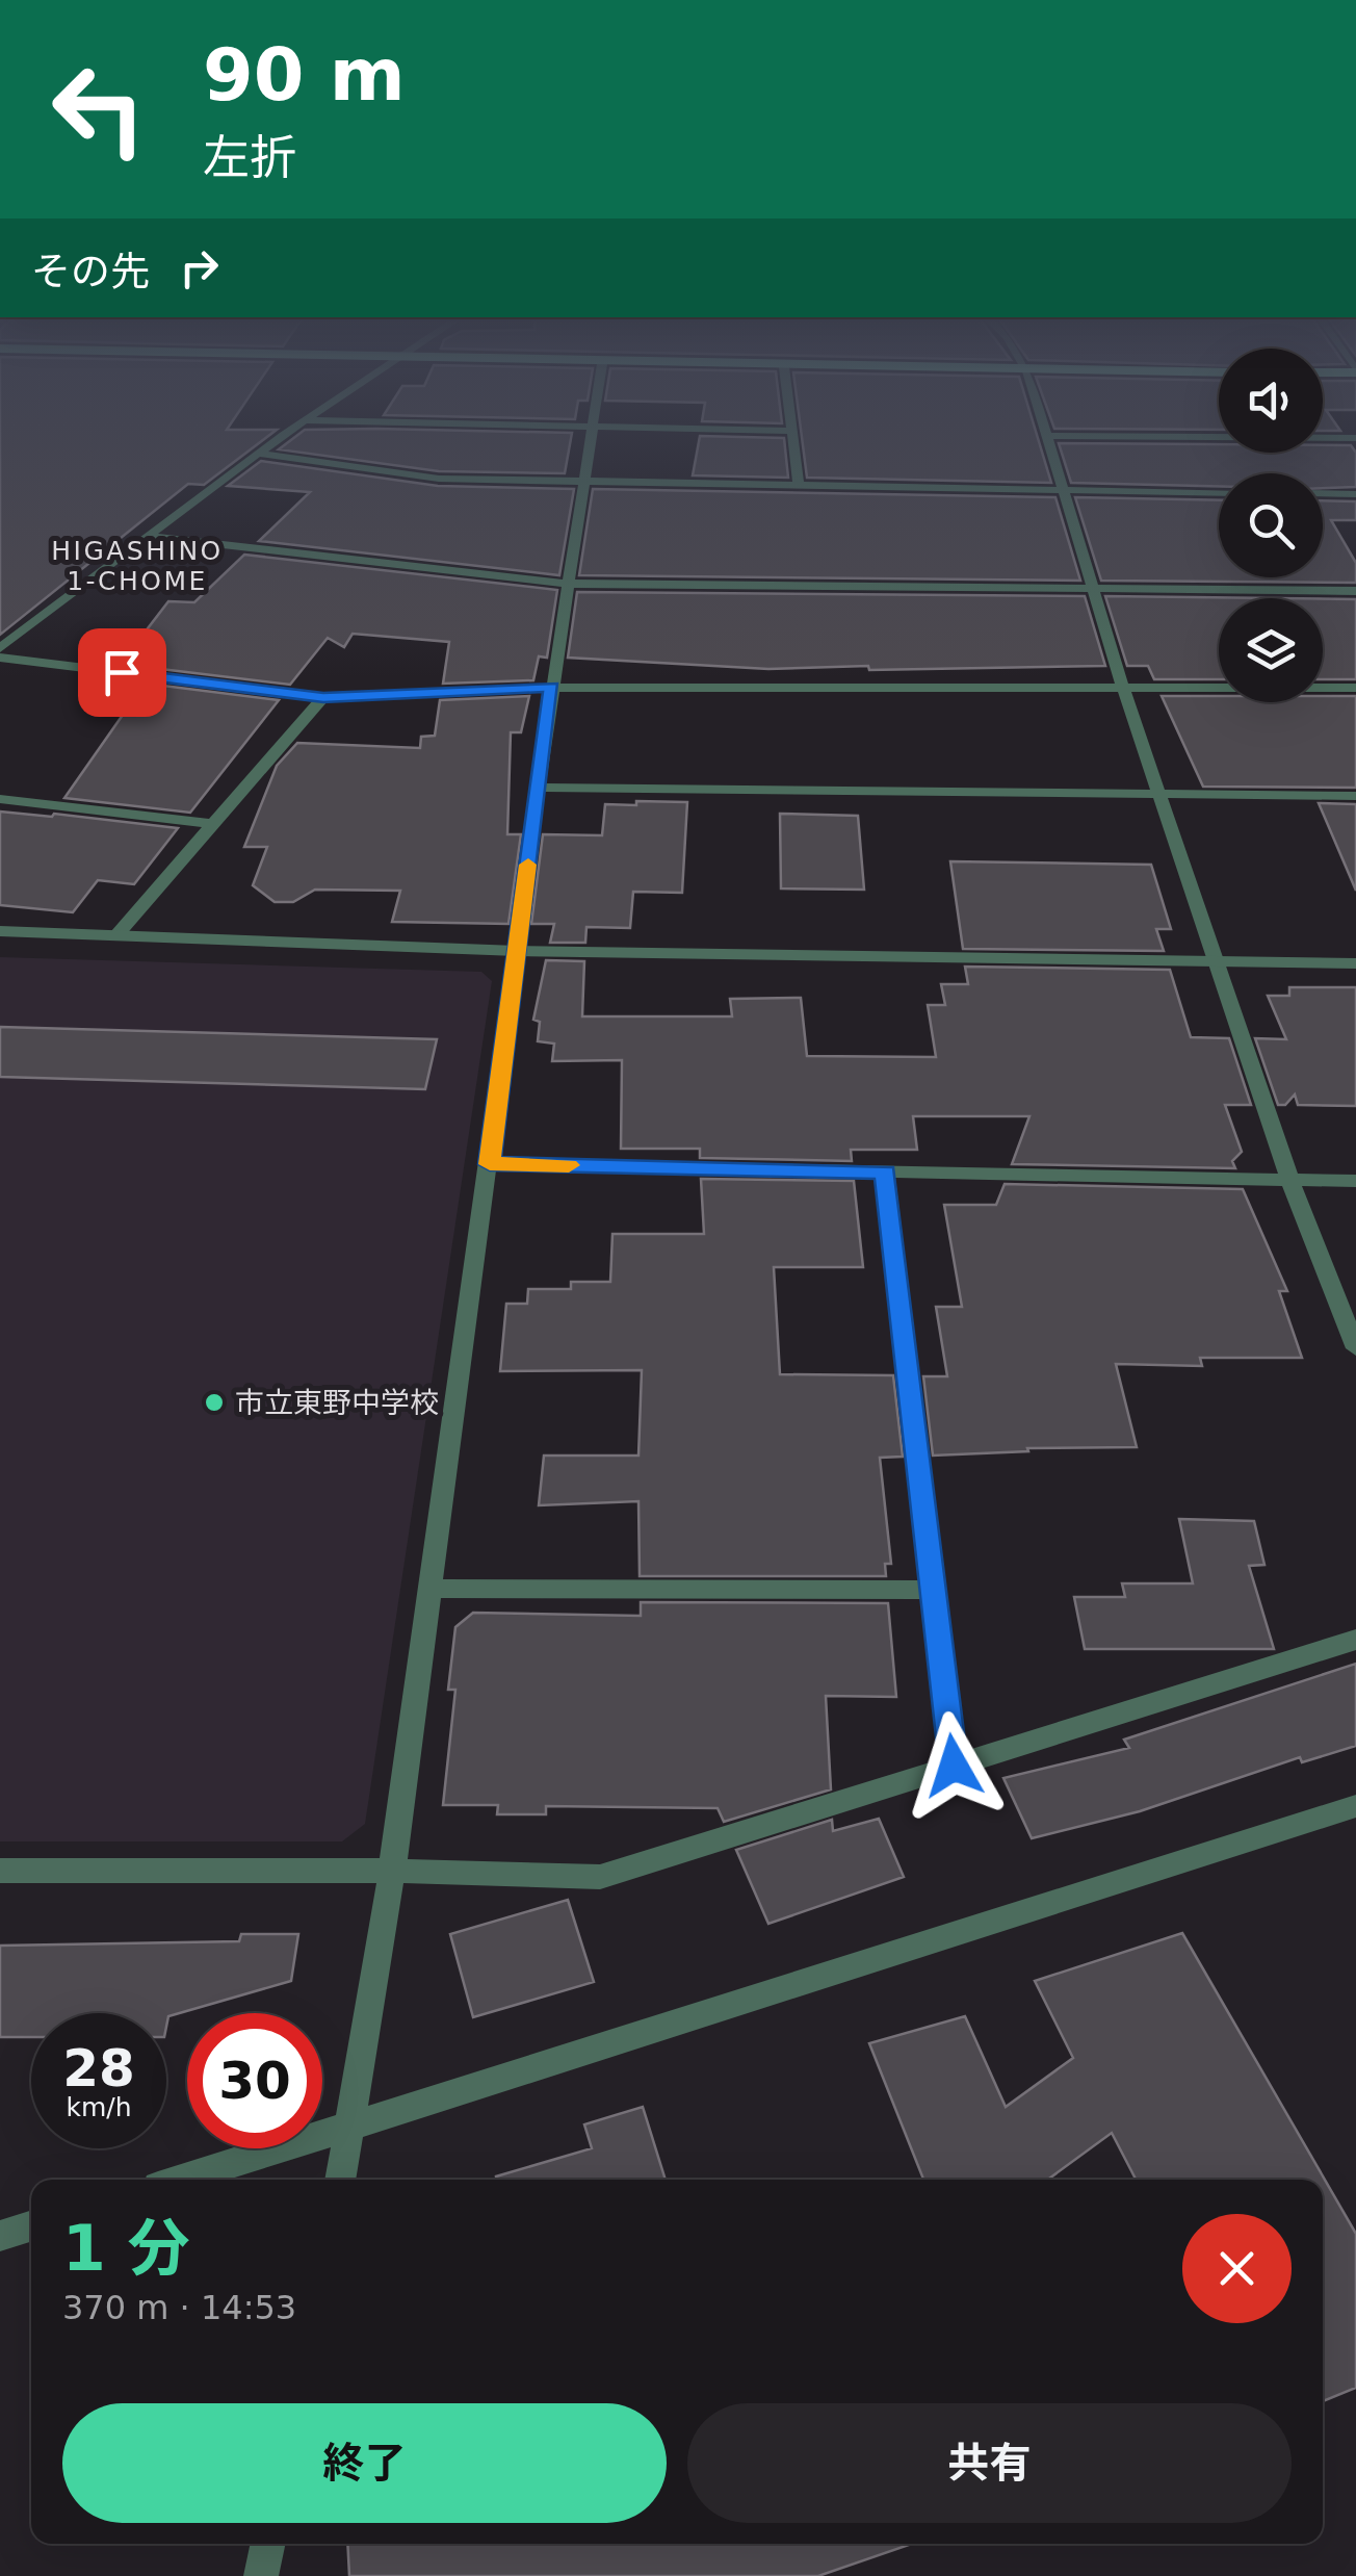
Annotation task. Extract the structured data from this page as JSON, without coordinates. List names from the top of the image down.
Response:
{
  "districts": ["HIGASHINO 1-CHOME"],
  "places": ["市立東野中学校"],
  "page": {
    "turn": ["90 m", "左折"],
    "then": "その先",
    "speed": "28 km/h",
    "limit": "30",
    "heading": ["1 分", "370 m · 14:53"],
    "buttons": ["終了", "共有"]
  }
}
